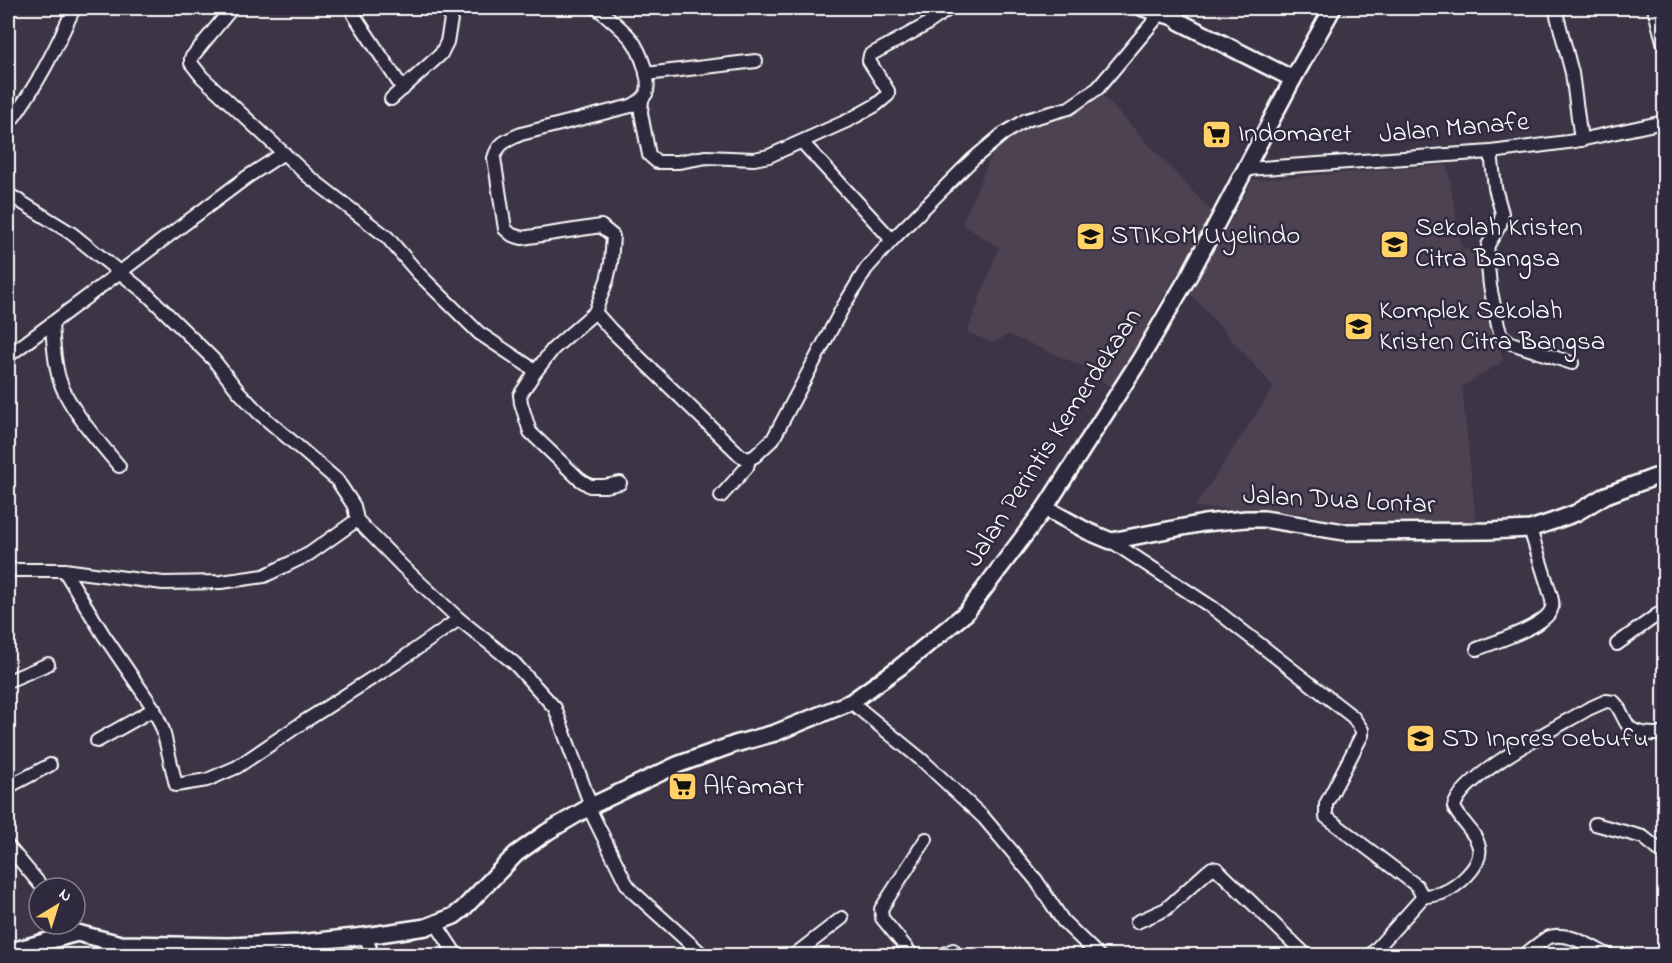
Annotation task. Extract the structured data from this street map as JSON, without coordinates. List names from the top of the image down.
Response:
{
  "streets": {
    "street": ["Jalan Manafe", "Jalan Perintis Kemerdekaan", "Jalan Dua Lontar"]
  },
  "crossings": [
    ["Jalan Manafe", "Jalan Perintis Kemerdekaan"]
  ],
  "places": {
    "supermarket": ["Indomaret", "Alfamart"],
    "school or university": [
      "STIKOM Uyelindo",
      "Sekolah Kristen Citra Bangsa",
      "Komplek Sekolah Kristen Citra Bangsa",
      "SD Inpres Oebufu"
    ]
  },
  "north": "top right"
}
